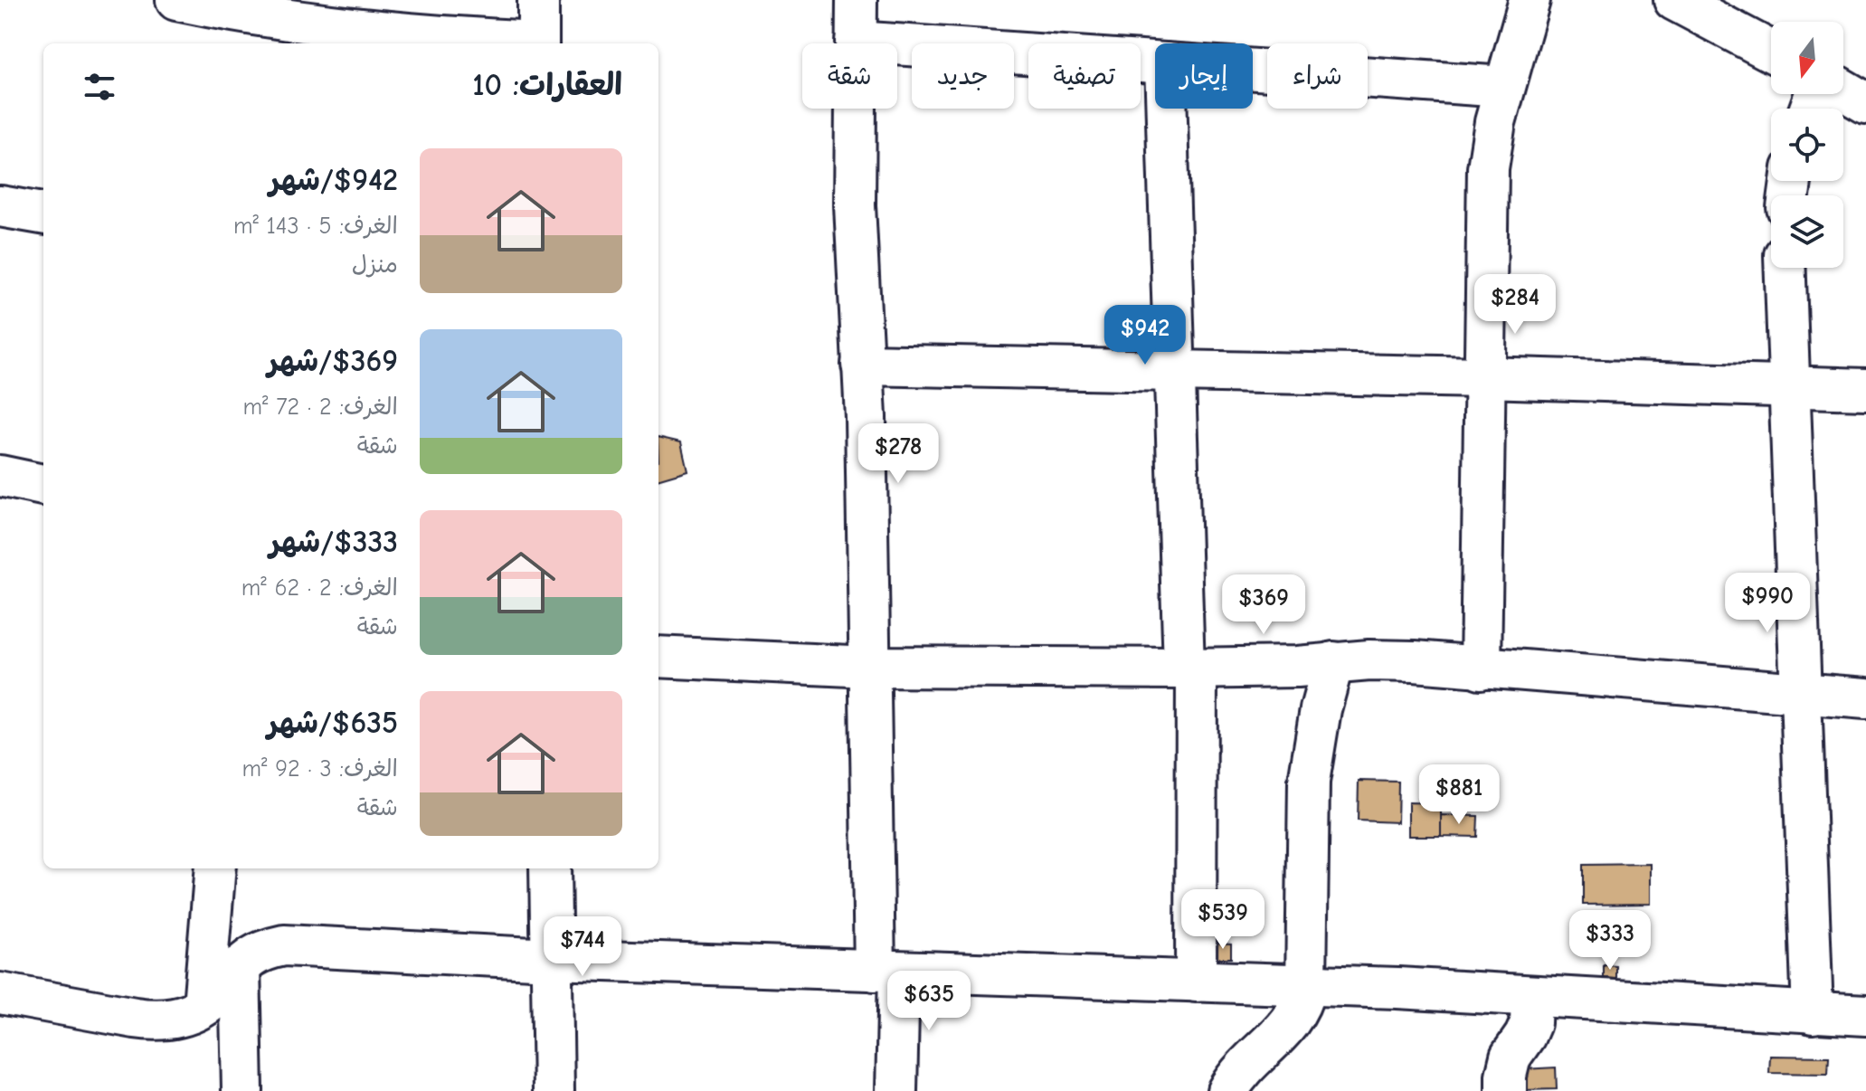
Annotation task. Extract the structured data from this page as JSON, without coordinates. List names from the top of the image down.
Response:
{
  "north": "bottom",
  "page": {
    "chip": [
      "شراء",
      "إيجار",
      "تصفية",
      "جديد",
      "شقة"
    ],
    "heading": "العقارات: 10",
    "list": [
      {
        "name": "$942/شهر",
        "note": "الغرف: 5 · 143 m² · منزل"
      },
      {
        "name": "$369/شهر",
        "note": "الغرف: 2 · 72 m² · شقة"
      },
      {
        "name": "$333/شهر",
        "note": "الغرف: 2 · 62 m² · شقة"
      },
      {
        "name": "$635/شهر",
        "note": "الغرف: 3 · 92 m² · شقة"
      }
    ],
    "price": [
      "$284",
      "$942",
      "$278",
      "$990",
      "$369",
      "$881",
      "$539",
      "$333",
      "$744",
      "$635"
    ]
  }
}
